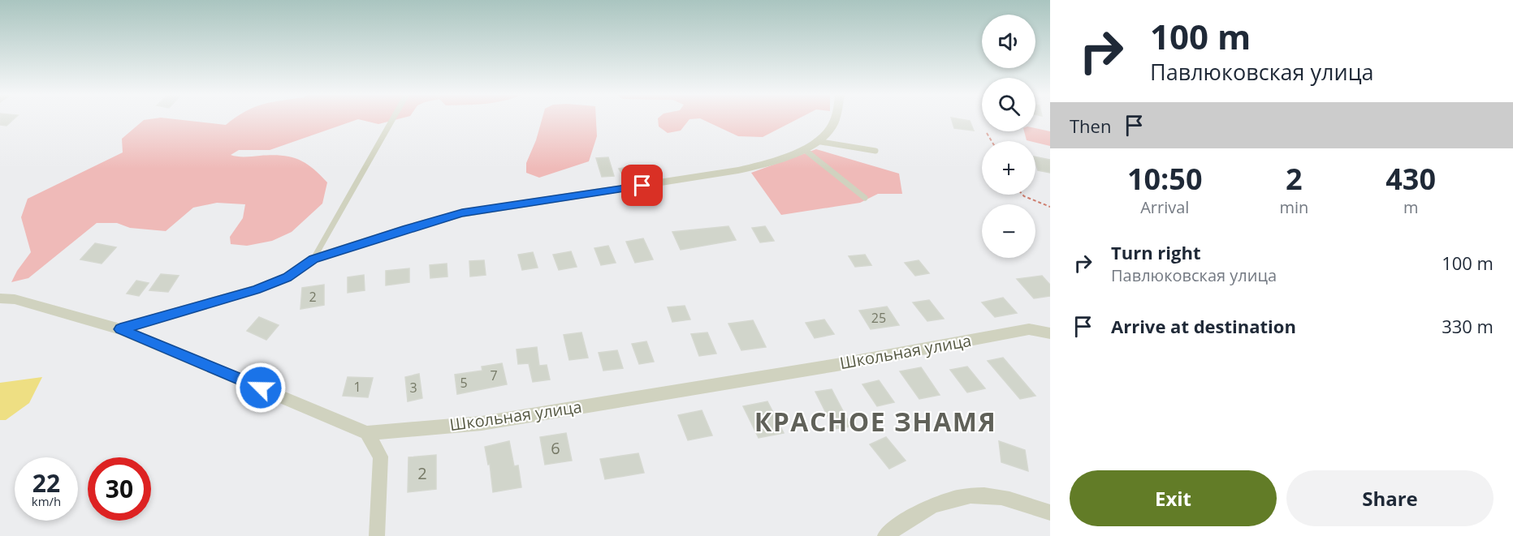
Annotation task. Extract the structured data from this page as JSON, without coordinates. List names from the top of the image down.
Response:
{
  "streets": {
    "street": ["Школьная улица"]
  },
  "districts": ["КРАСНОЕ ЗНАМЯ"],
  "house_numbers": [
    "2",
    "25",
    "7",
    "5",
    "1",
    "3",
    "6",
    "2"
  ],
  "page": {
    "turn": ["100 m", "Павлюковская улица"],
    "map_buttons": ["+", "−"],
    "then": "Then",
    "eta": [
      "10:50",
      "Arrival",
      "2",
      "min",
      "430",
      "m"
    ],
    "list": [
      {
        "name": "Turn right",
        "note": "Павлюковская улица",
        "value": "100 m"
      },
      {
        "name": "Arrive at destination",
        "value": "330 m"
      }
    ],
    "speed": "22 km/h",
    "limit": "30",
    "buttons": ["Exit", "Share"]
  }
}
